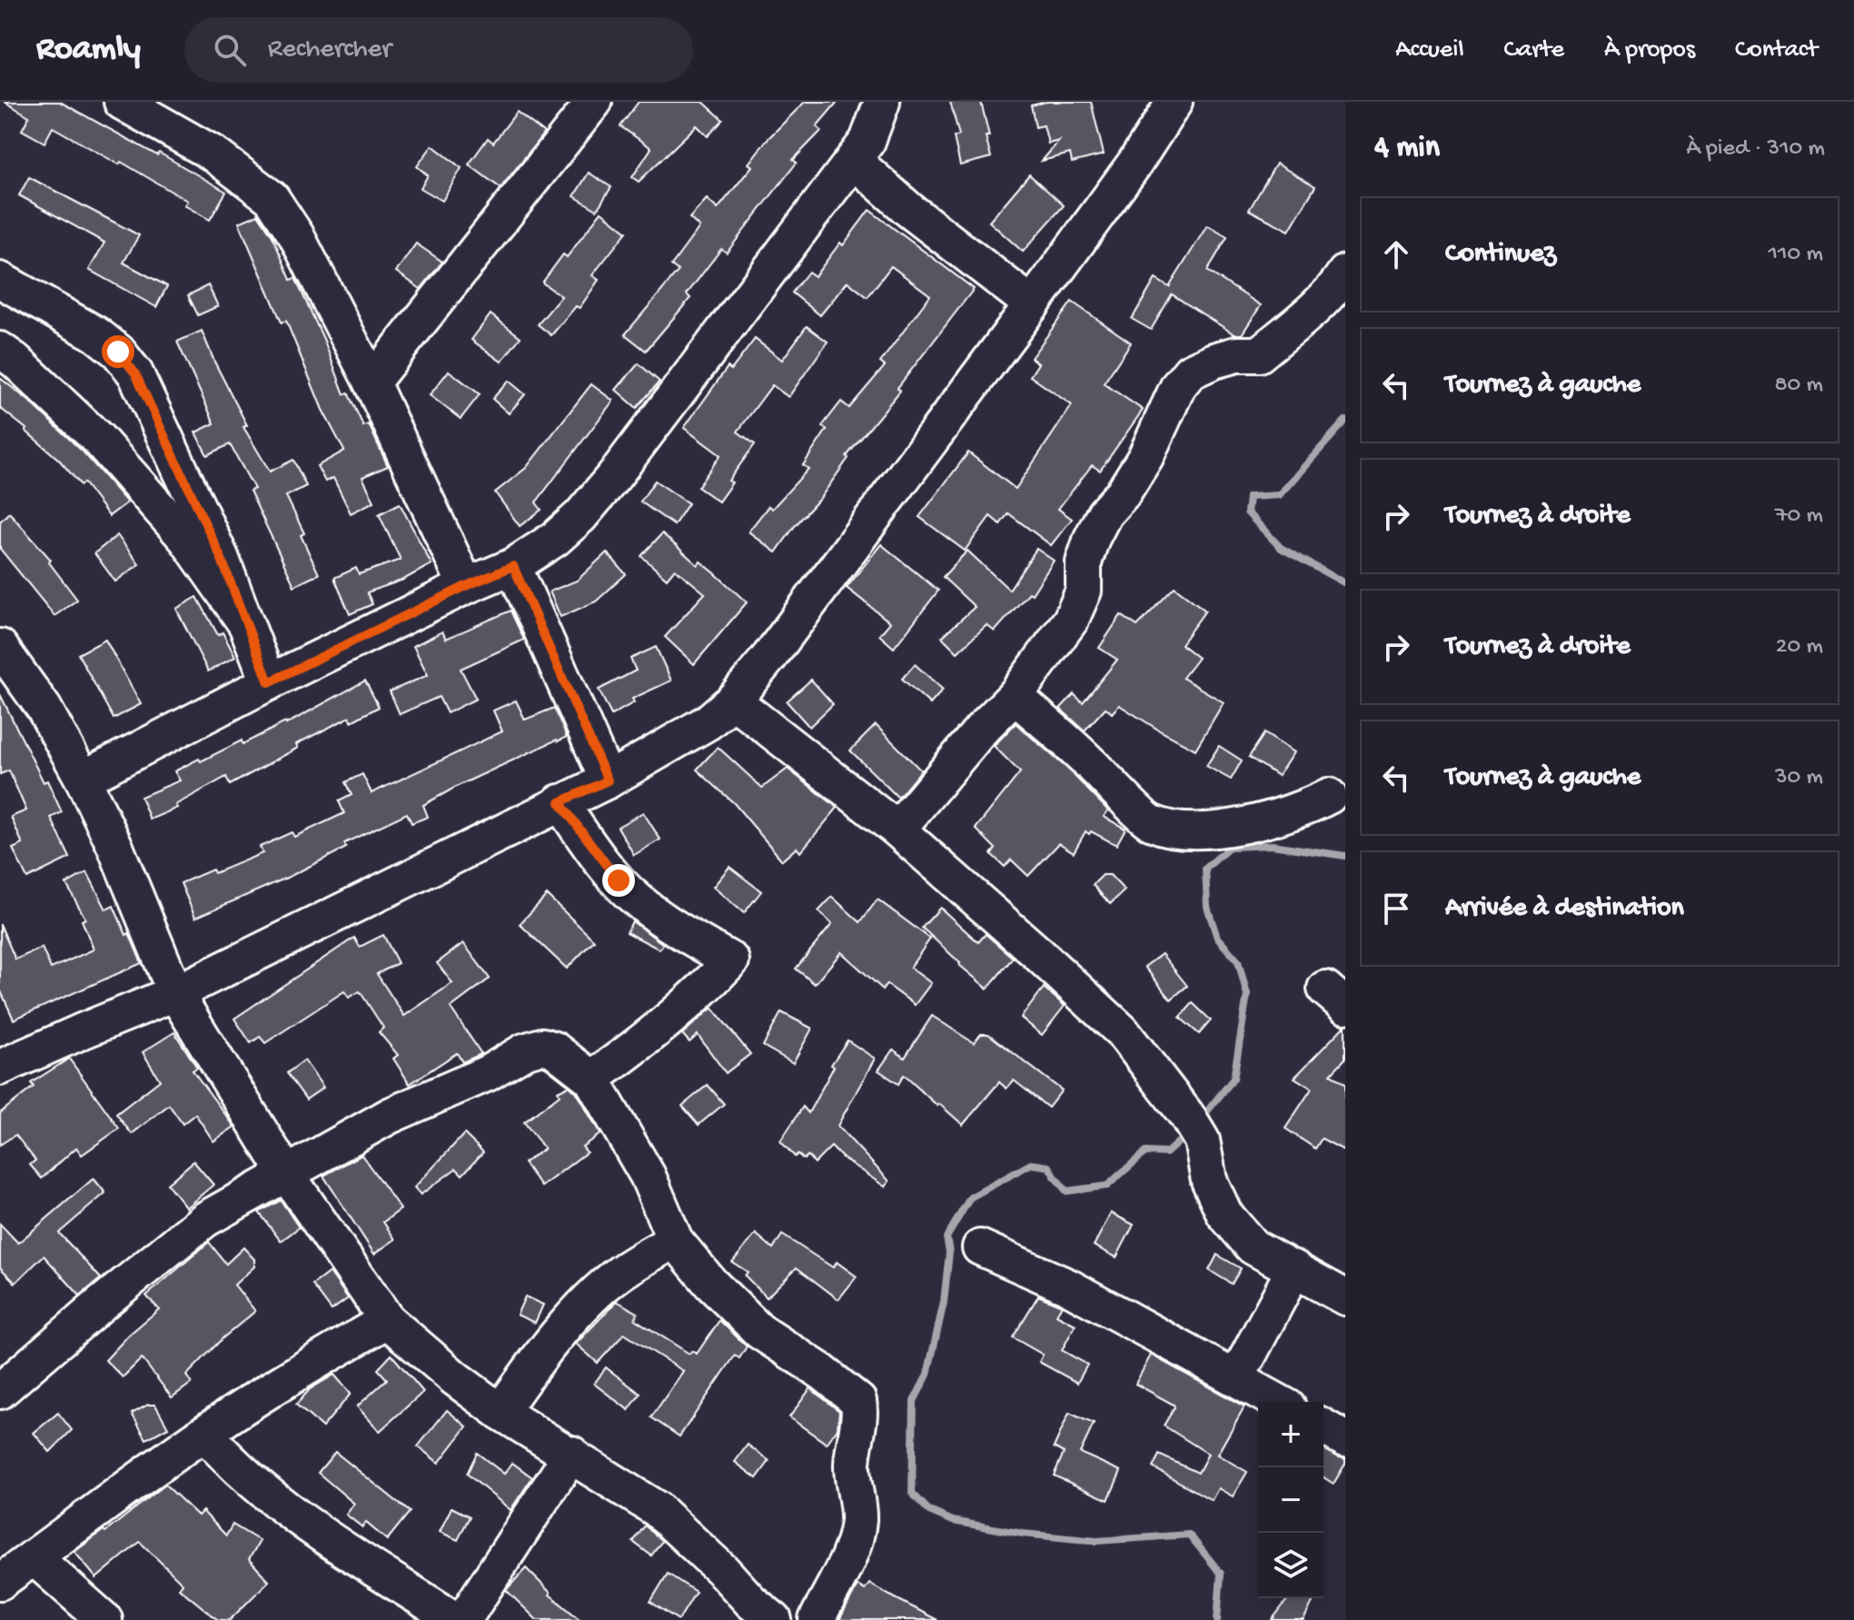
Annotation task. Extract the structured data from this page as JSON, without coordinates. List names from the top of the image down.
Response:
{
  "page": {
    "header": "Roamly",
    "search": "Rechercher",
    "nav": [
      "Accueil",
      "Carte",
      "À propos",
      "Contact"
    ],
    "heading": ["4 min", "À pied · 310 m"],
    "list": [
      ["Continuez", "110 m"],
      ["Tournez à gauche", "80 m"],
      ["Tournez à droite", "70 m"],
      ["Tournez à droite", "20 m"],
      ["Tournez à gauche", "30 m"],
      "Arrivée à destination"
    ],
    "map_buttons": ["+", "−"]
  }
}
